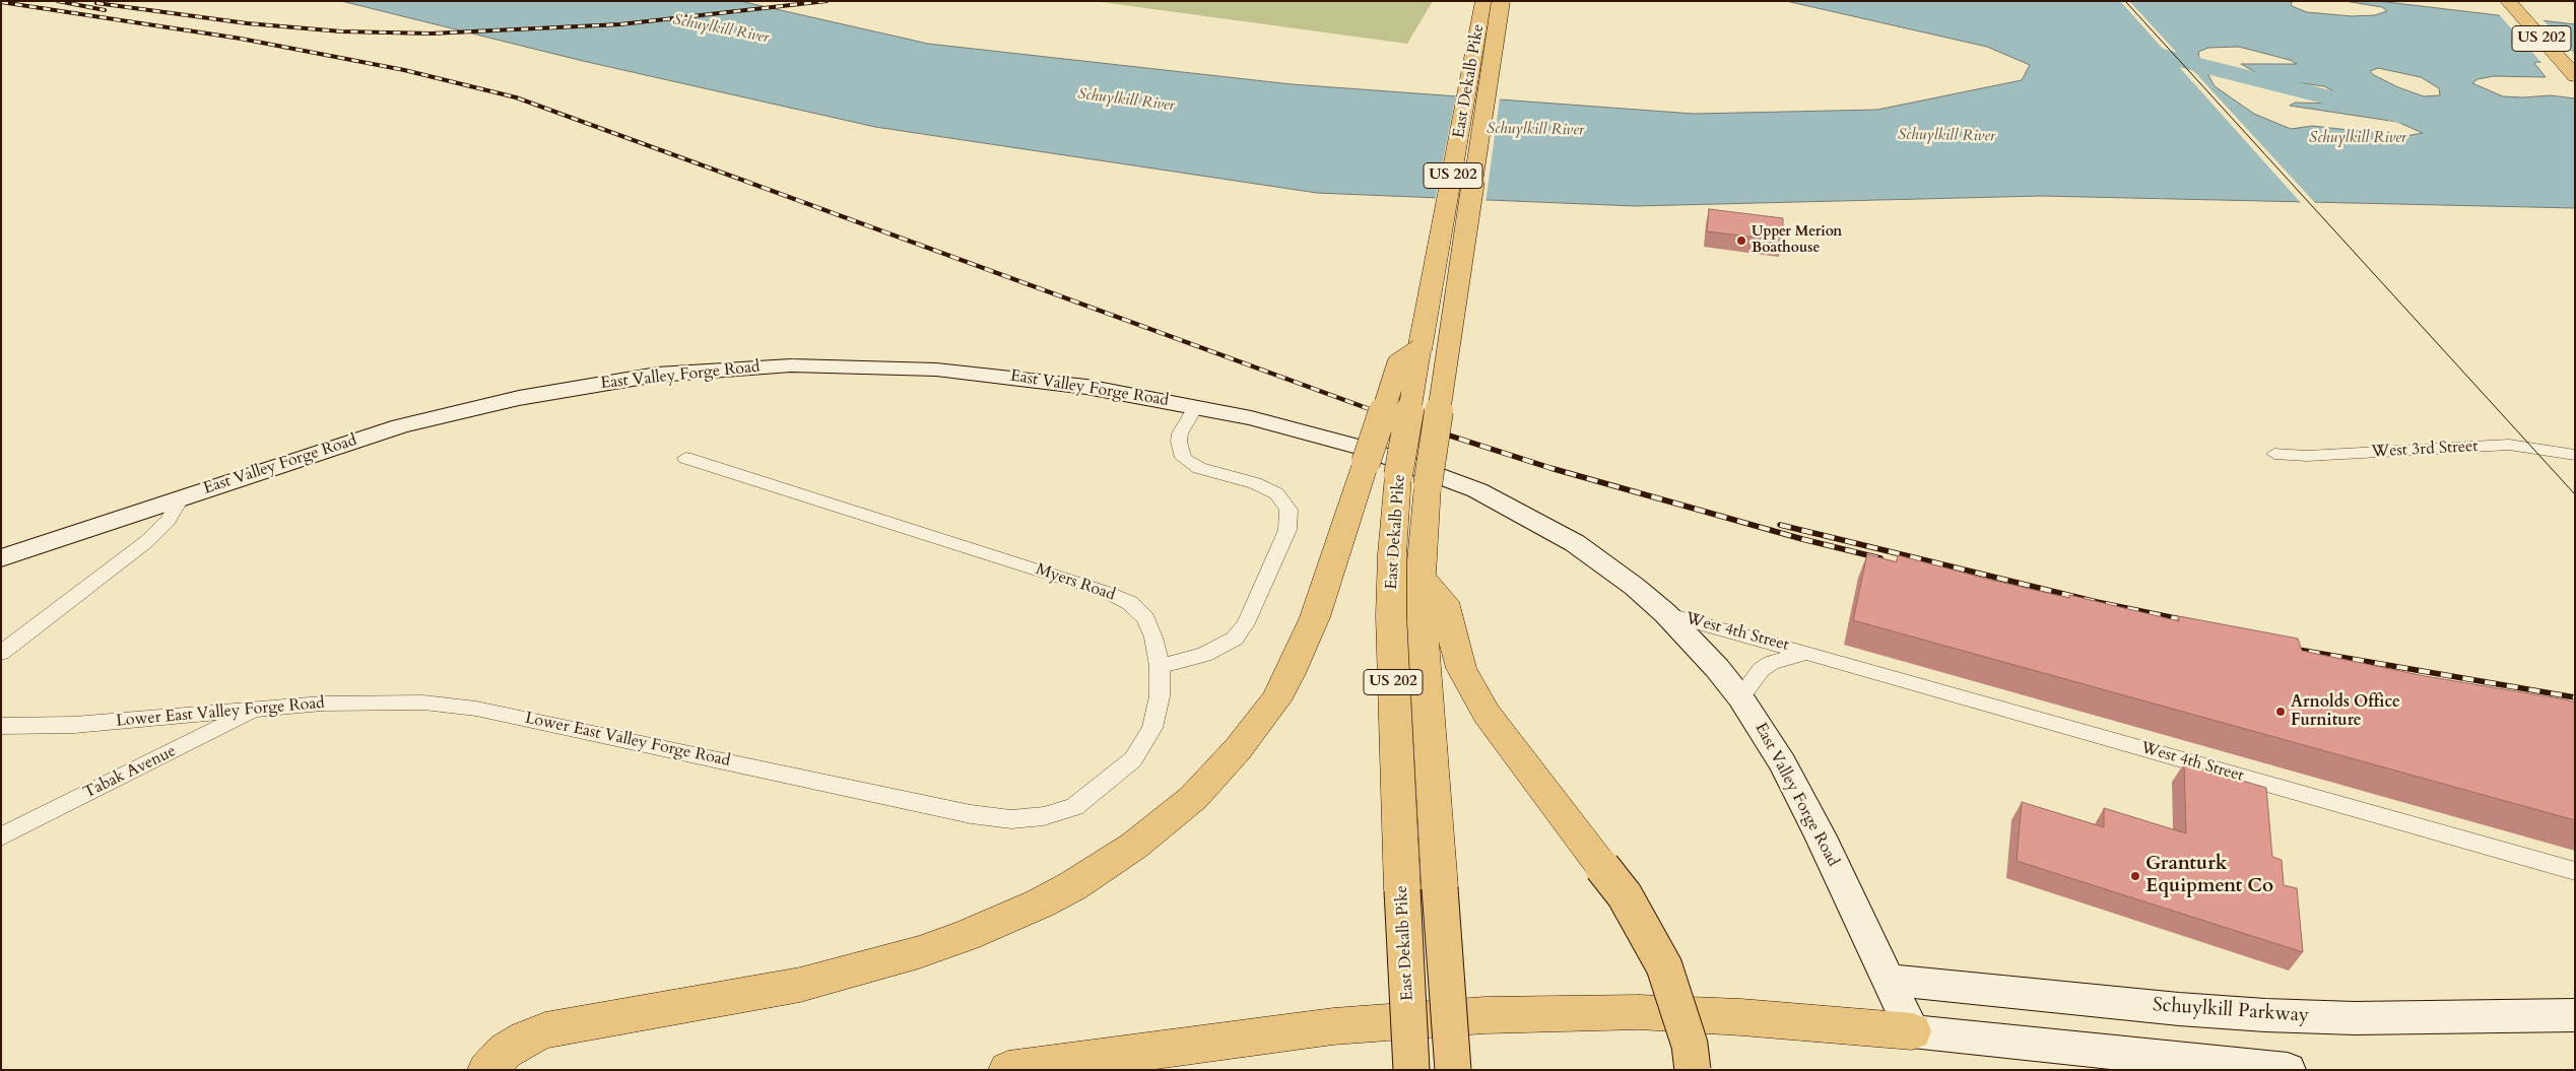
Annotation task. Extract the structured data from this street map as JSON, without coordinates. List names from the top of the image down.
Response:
{
  "streets": {
    "highway": ["US 202", "East Dekalb Pike"],
    "main road": ["East Valley Forge Road", "Schuylkill Parkway"],
    "street": [
      "West 3rd Street",
      "Myers Road",
      "West 4th Street",
      "Lower East Valley Forge Road",
      "Tabak Avenue"
    ]
  },
  "crossings": [
    ["East Valley Forge Road", "West 4th Street"],
    ["East Valley Forge Road", "Schuylkill Parkway"],
    ["Myers Road", "Lower East Valley Forge Road"],
    ["Lower East Valley Forge Road", "Tabak Avenue"]
  ],
  "water": ["Schuylkill River"],
  "places": ["Upper Merion Boathouse", "Arnolds Office Furniture", "Granturk Equipment Co"]
}
